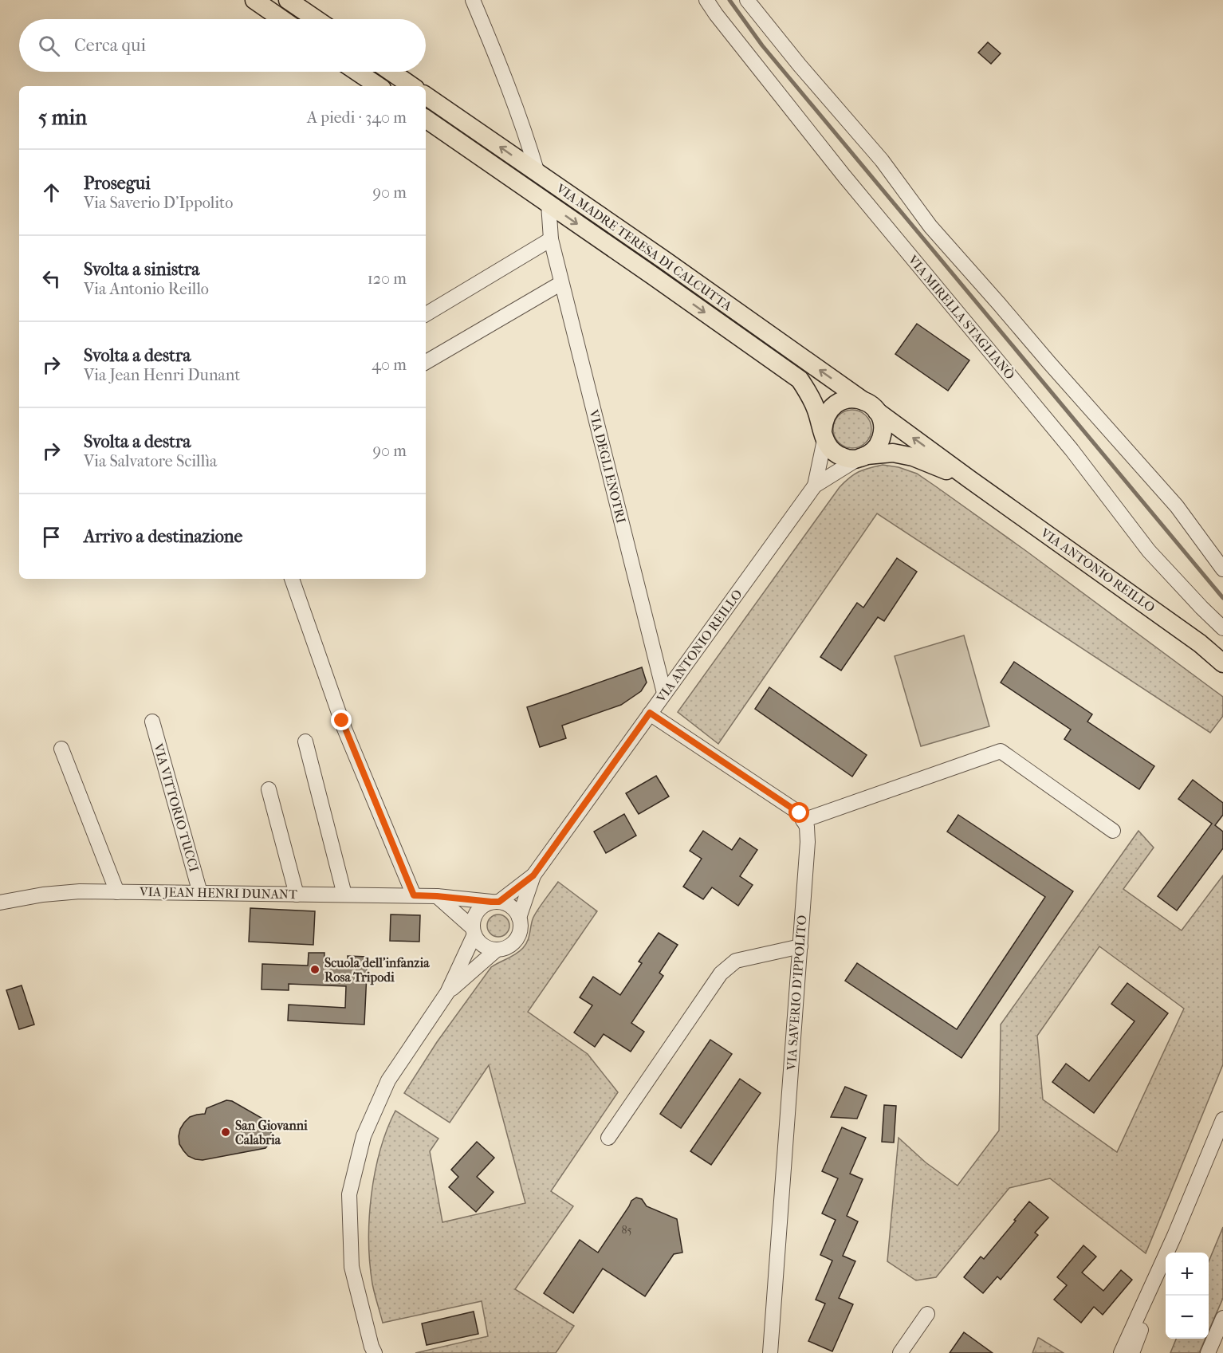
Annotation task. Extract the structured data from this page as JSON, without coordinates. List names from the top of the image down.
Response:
{
  "streets": {
    "main road": ["VIA MADRE TERESA DI CALCUTTA", "VIA ANTONIO REILLO"],
    "street": [
      "VIA MIRELLA STAGLIANÒ",
      "VIA DEGLI ENOTRI",
      "VIA VITTORIO TUCCI",
      "VIA JEAN HENRI DUNANT",
      "VIA SAVERIO D'IPPOLITO"
    ]
  },
  "crossings": [
    ["VIA MADRE TERESA DI CALCUTTA", "VIA DEGLI ENOTRI"],
    ["VIA MADRE TERESA DI CALCUTTA", "VIA ANTONIO REILLO"],
    ["VIA DEGLI ENOTRI", "VIA ANTONIO REILLO"],
    ["VIA ANTONIO REILLO", "VIA JEAN HENRI DUNANT"],
    ["VIA VITTORIO TUCCI", "VIA JEAN HENRI DUNANT"]
  ],
  "places": ["Scuola dell'infanzia Rosa Tripodi", "San Giovanni Calabria"],
  "house_numbers": ["85"],
  "page": {
    "search": "Cerca qui",
    "heading": ["5 min", "A piedi · 340 m"],
    "list": [
      ["Prosegui", "Via Saverio D'Ippolito", "90 m"],
      ["Svolta a sinistra", "Via Antonio Reillo", "120 m"],
      ["Svolta a destra", "Via Jean Henri Dunant", "40 m"],
      ["Svolta a destra", "Via Salvatore Scillìa", "90 m"],
      "Arrivo a destinazione"
    ],
    "map_buttons": ["+", "−"]
  }
}
